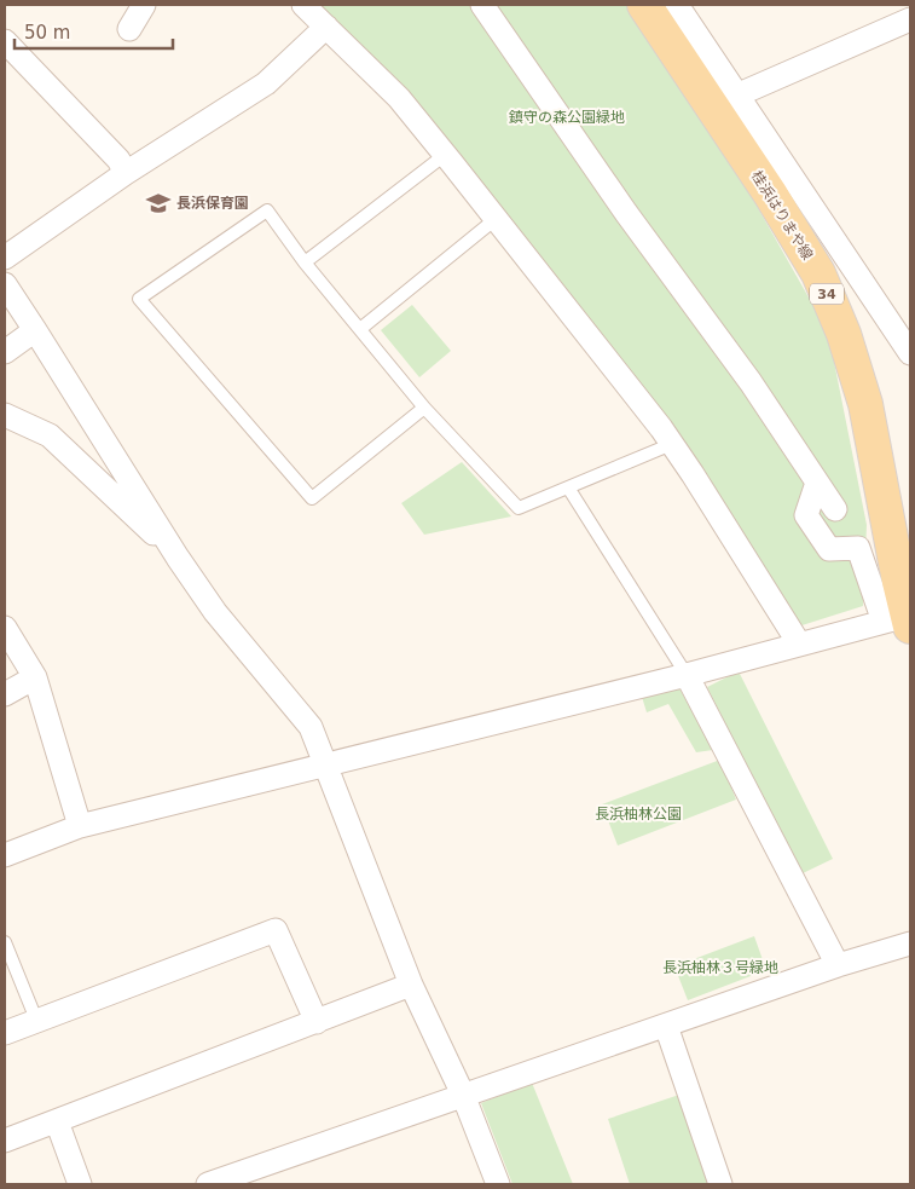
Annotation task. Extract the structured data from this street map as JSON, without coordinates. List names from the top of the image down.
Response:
{
  "streets": {
    "main road": ["桂浜はりまや線", "34"]
  },
  "parks": ["鎮守の森公園緑地", "長浜柚林公園", "長浜柚林３号緑地"],
  "places": {
    "school or university": ["長浜保育園"]
  },
  "scale_bar": "50 m"
}
